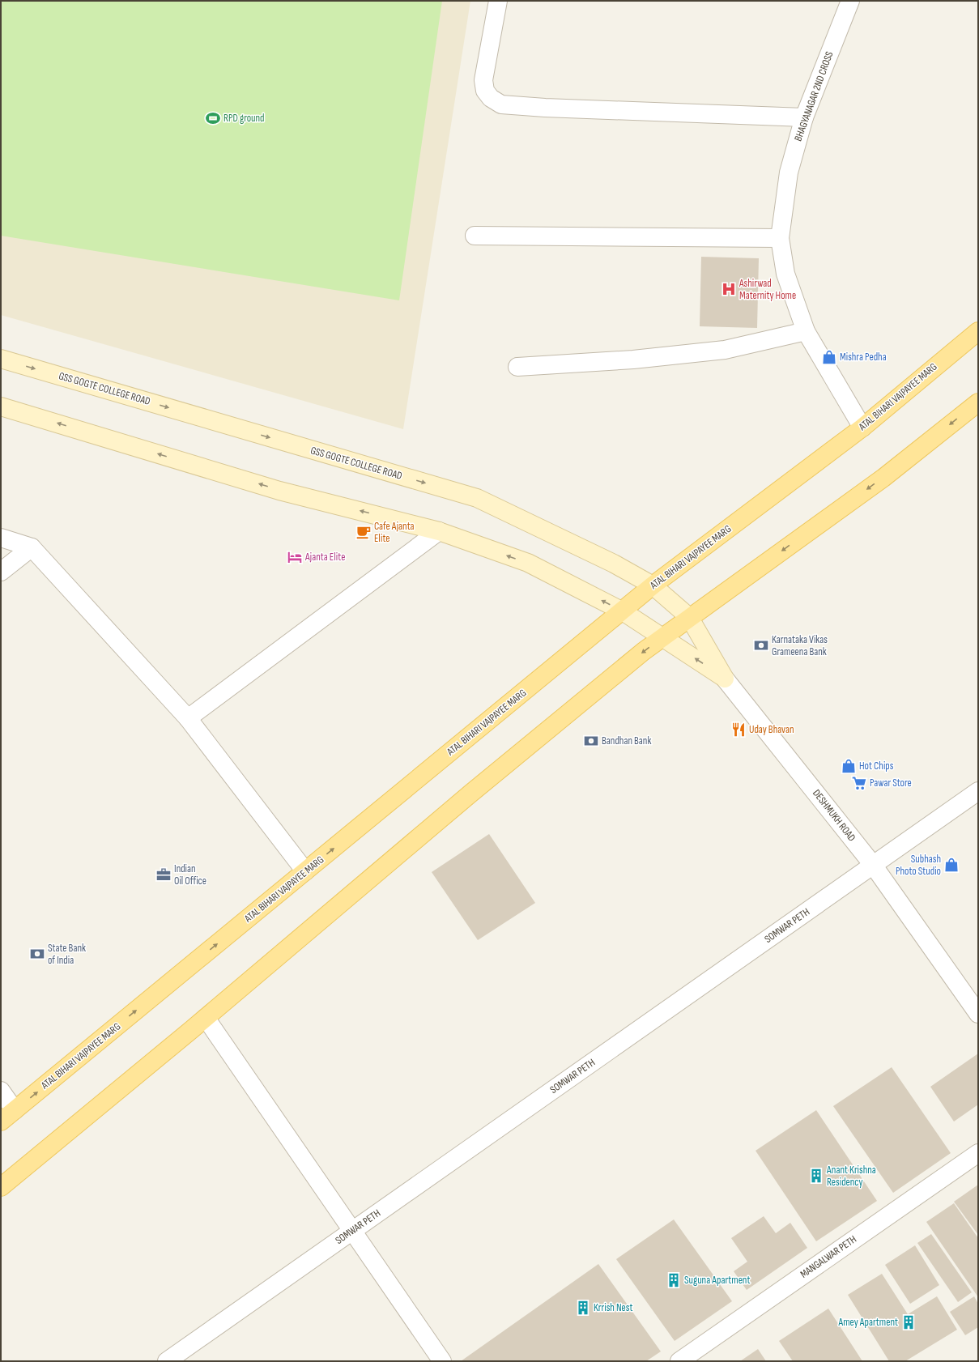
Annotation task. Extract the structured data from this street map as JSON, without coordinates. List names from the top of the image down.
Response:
{
  "streets": {
    "main road": ["GSS GOGTE COLLEGE ROAD", "ATAL BIHARI VAJPAYEE MARG", "DESHMUKH ROAD"],
    "street": ["BHAGYANAGAR 2ND CROSS", "SOMWAR PETH", "MANGALWAR PETH"]
  },
  "crossings": [
    ["BHAGYANAGAR 2ND CROSS", "ATAL BIHARI VAJPAYEE MARG"],
    ["GSS GOGTE COLLEGE ROAD", "ATAL BIHARI VAJPAYEE MARG"],
    ["GSS GOGTE COLLEGE ROAD", "DESHMUKH ROAD"],
    ["DESHMUKH ROAD", "SOMWAR PETH"]
  ],
  "places": {
    "sports": ["RPD ground"],
    "hospital": ["Ashirwad Maternity Home"],
    "shop": ["Mishra Pedha", "Hot Chips", "Subhash Photo Studio"],
    "cafe": ["Cafe Ajanta Elite"],
    "hotel": ["Ajanta Elite"],
    "bank": ["Karnataka Vikas Grameena Bank", "Bandhan Bank", "State Bank of India"],
    "restaurant": ["Uday Bhavan"],
    "supermarket": ["Pawar Store"],
    "office": ["Indian Oil Office"],
    "building": [
      "Anant Krishna Residency",
      "Suguna Apartment",
      "Krrish Nest",
      "Amey Apartment"
    ]
  }
}
